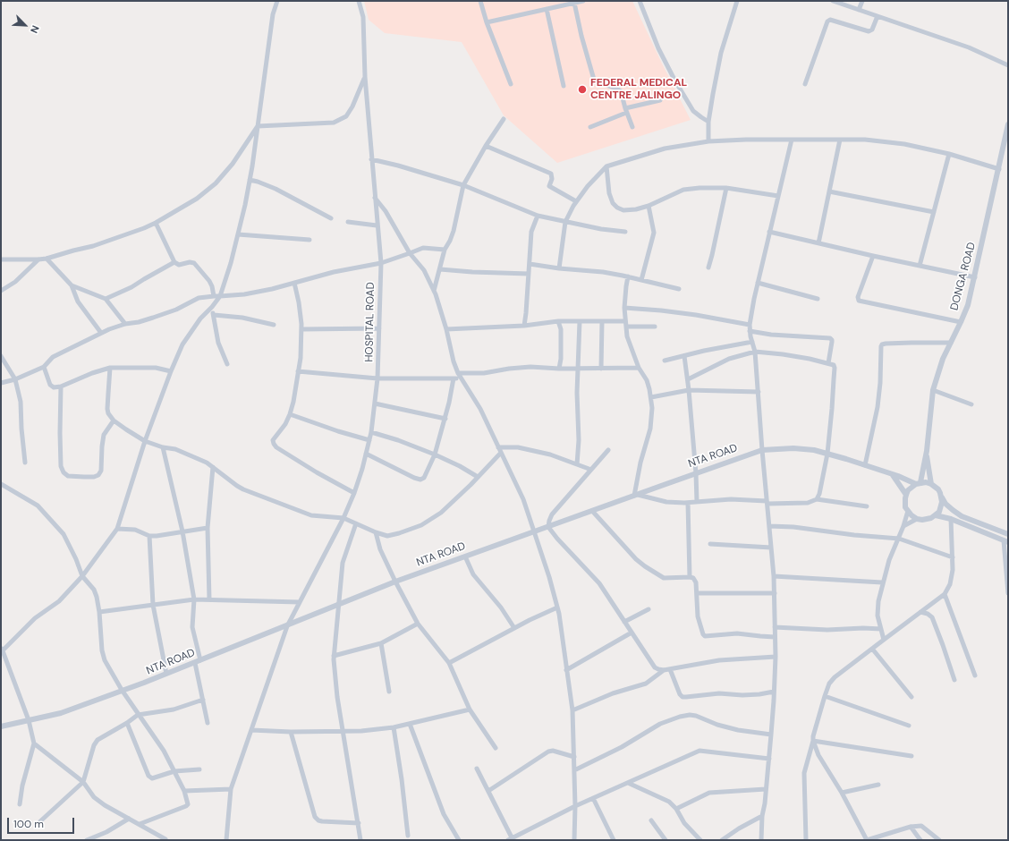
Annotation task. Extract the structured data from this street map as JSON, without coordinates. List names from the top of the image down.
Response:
{
  "streets": {
    "street": ["DONGA ROAD", "HOSPITAL ROAD", "NTA ROAD"]
  },
  "crossings": [
    ["HOSPITAL ROAD", "NTA ROAD"]
  ],
  "places": ["FEDERAL MEDICAL CENTRE JALINGO"],
  "scale_bar": "100 m",
  "north": "bottom right"
}
